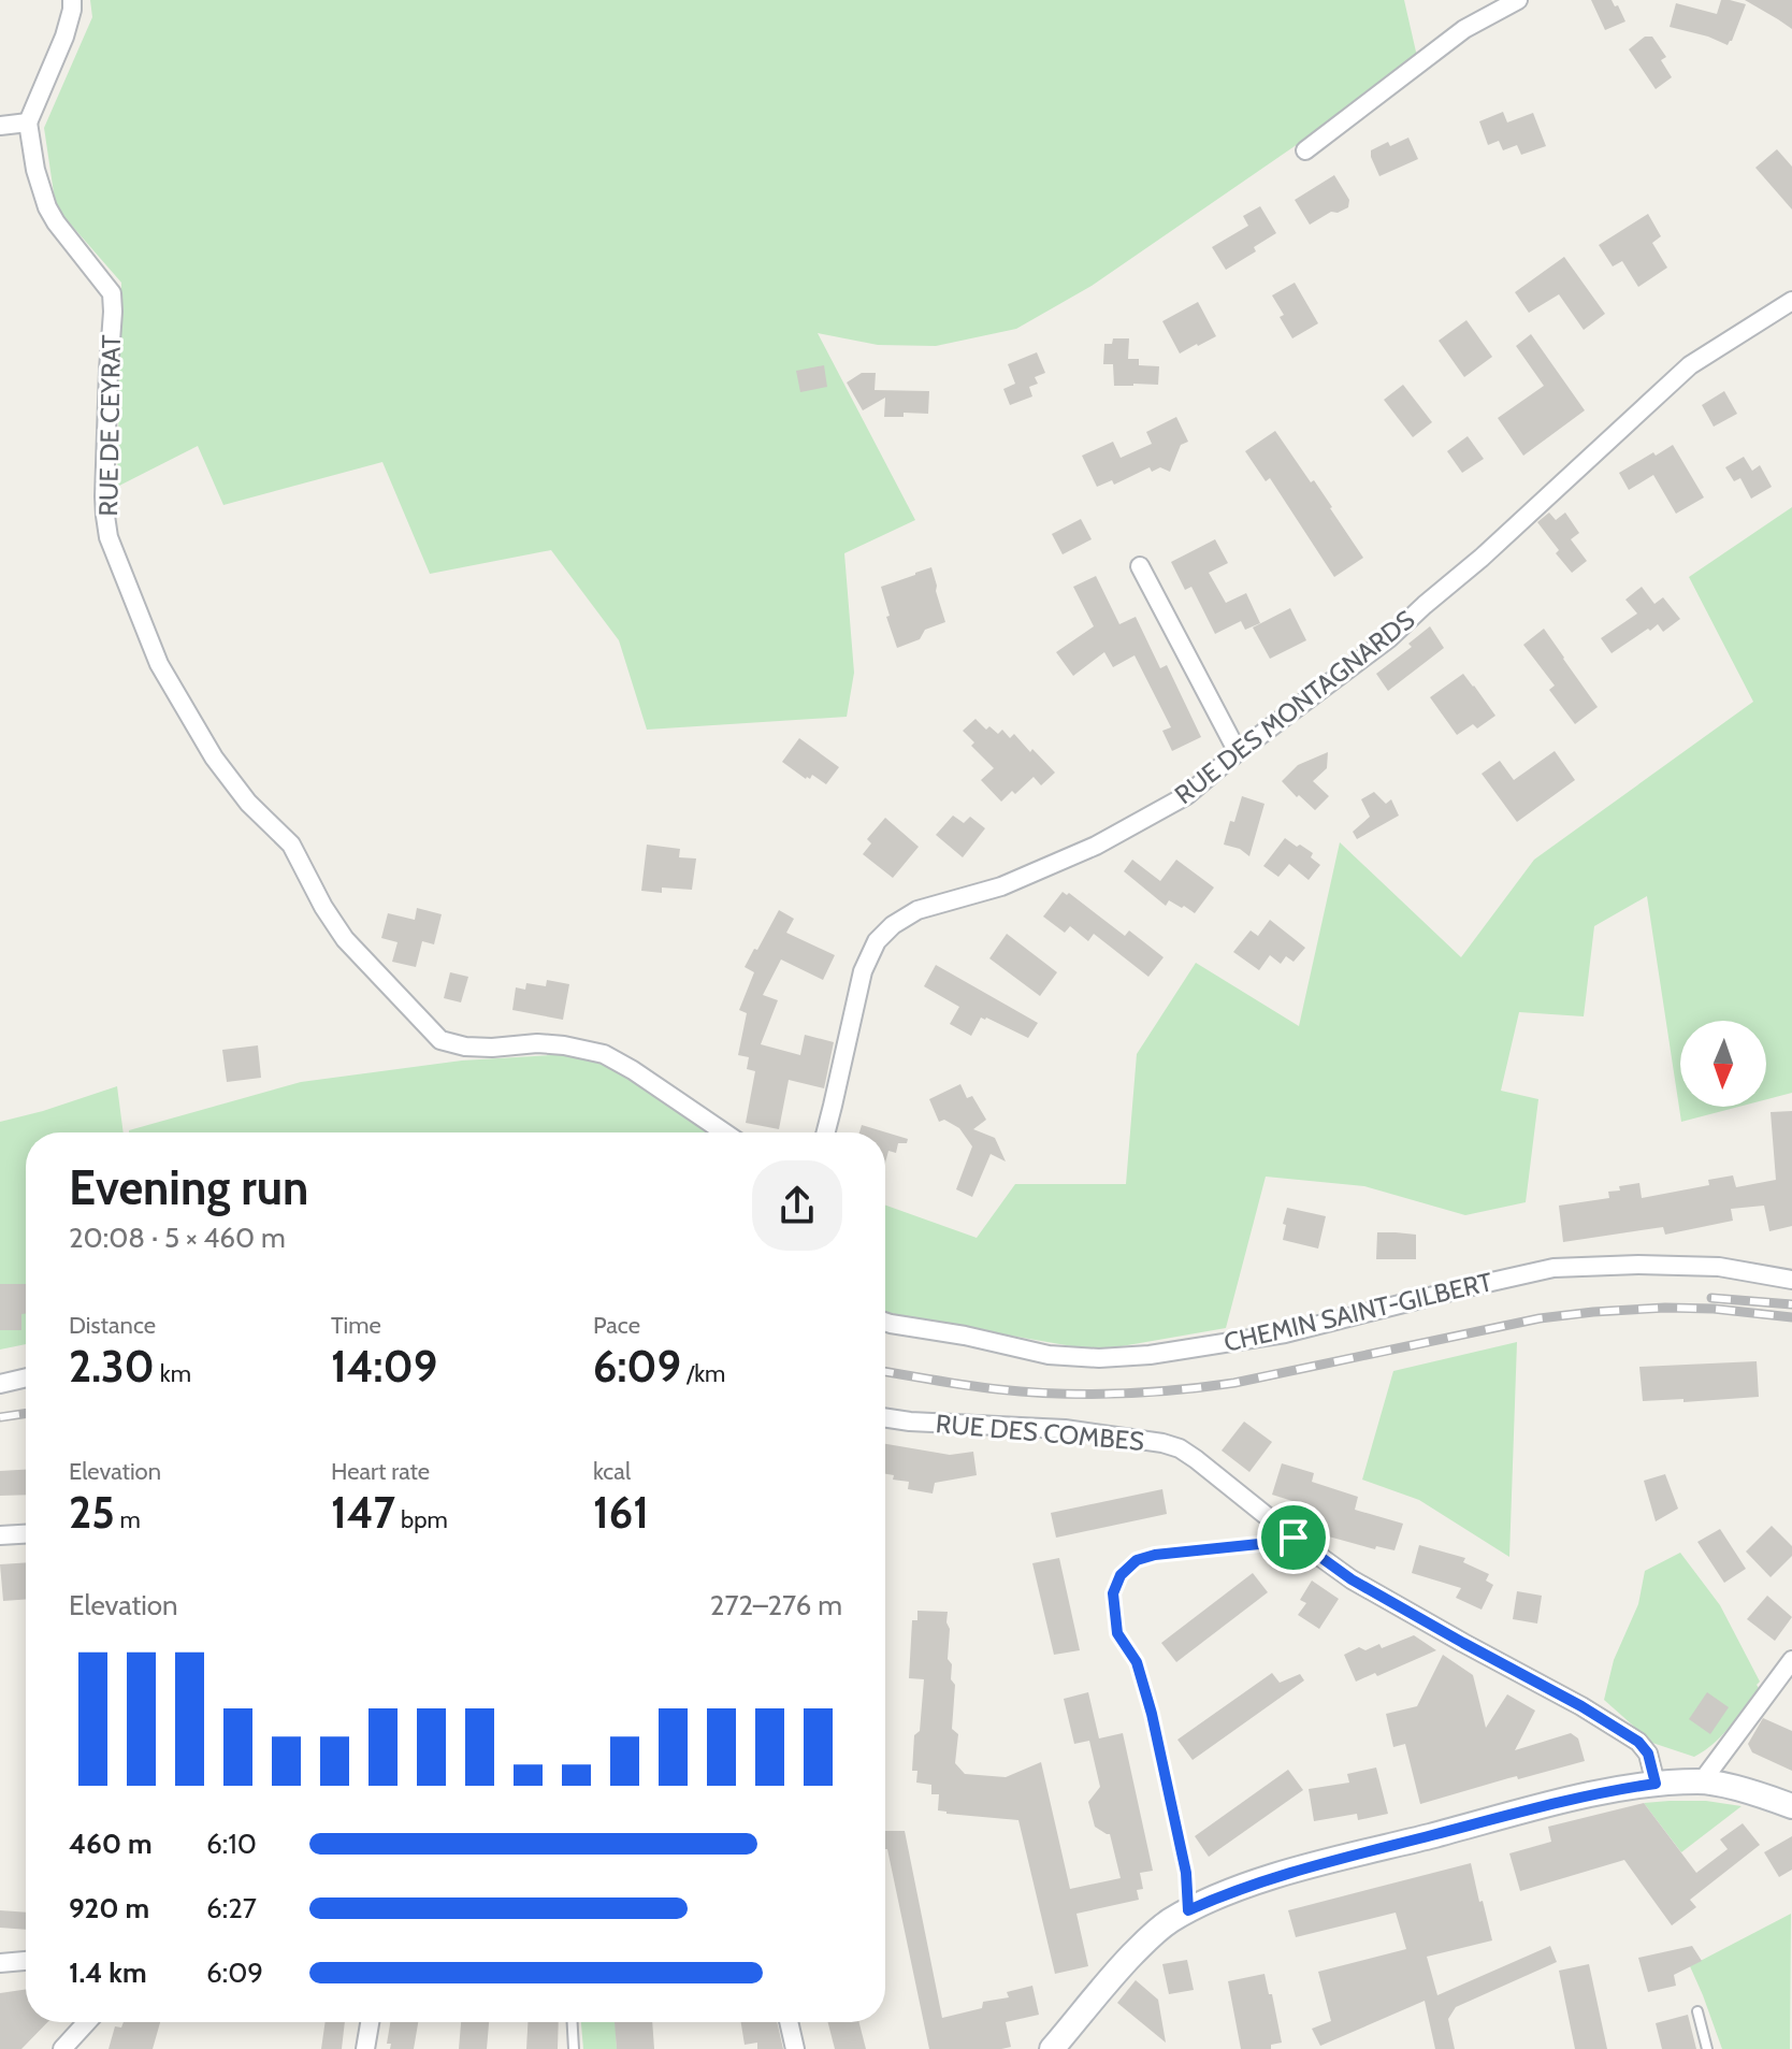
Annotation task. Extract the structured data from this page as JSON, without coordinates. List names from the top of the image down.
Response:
{
  "streets": {
    "street": [
      "RUE DE CEYRAT",
      "RUE DES MONTAGNARDS",
      "CHEMIN SAINT-GILBERT",
      "RUE DES COMBES"
    ]
  },
  "north": "bottom",
  "page": {
    "heading": ["Evening run", "20:08 · 5 × 460 m"],
    "stats": [
      ["Distance", "2.30 km"],
      ["Time", "14:09"],
      ["Pace", "6:09 /km"],
      ["Elevation", "25 m"],
      ["Heart rate", "147 bpm"],
      ["kcal", "161"]
    ],
    "chart": ["Elevation", "272–276 m"],
    "list": [
      {
        "name": "460 m",
        "note": "6:10"
      },
      {
        "name": "920 m",
        "note": "6:27"
      },
      {
        "name": "1.4 km",
        "note": "6:09"
      }
    ]
  }
}
